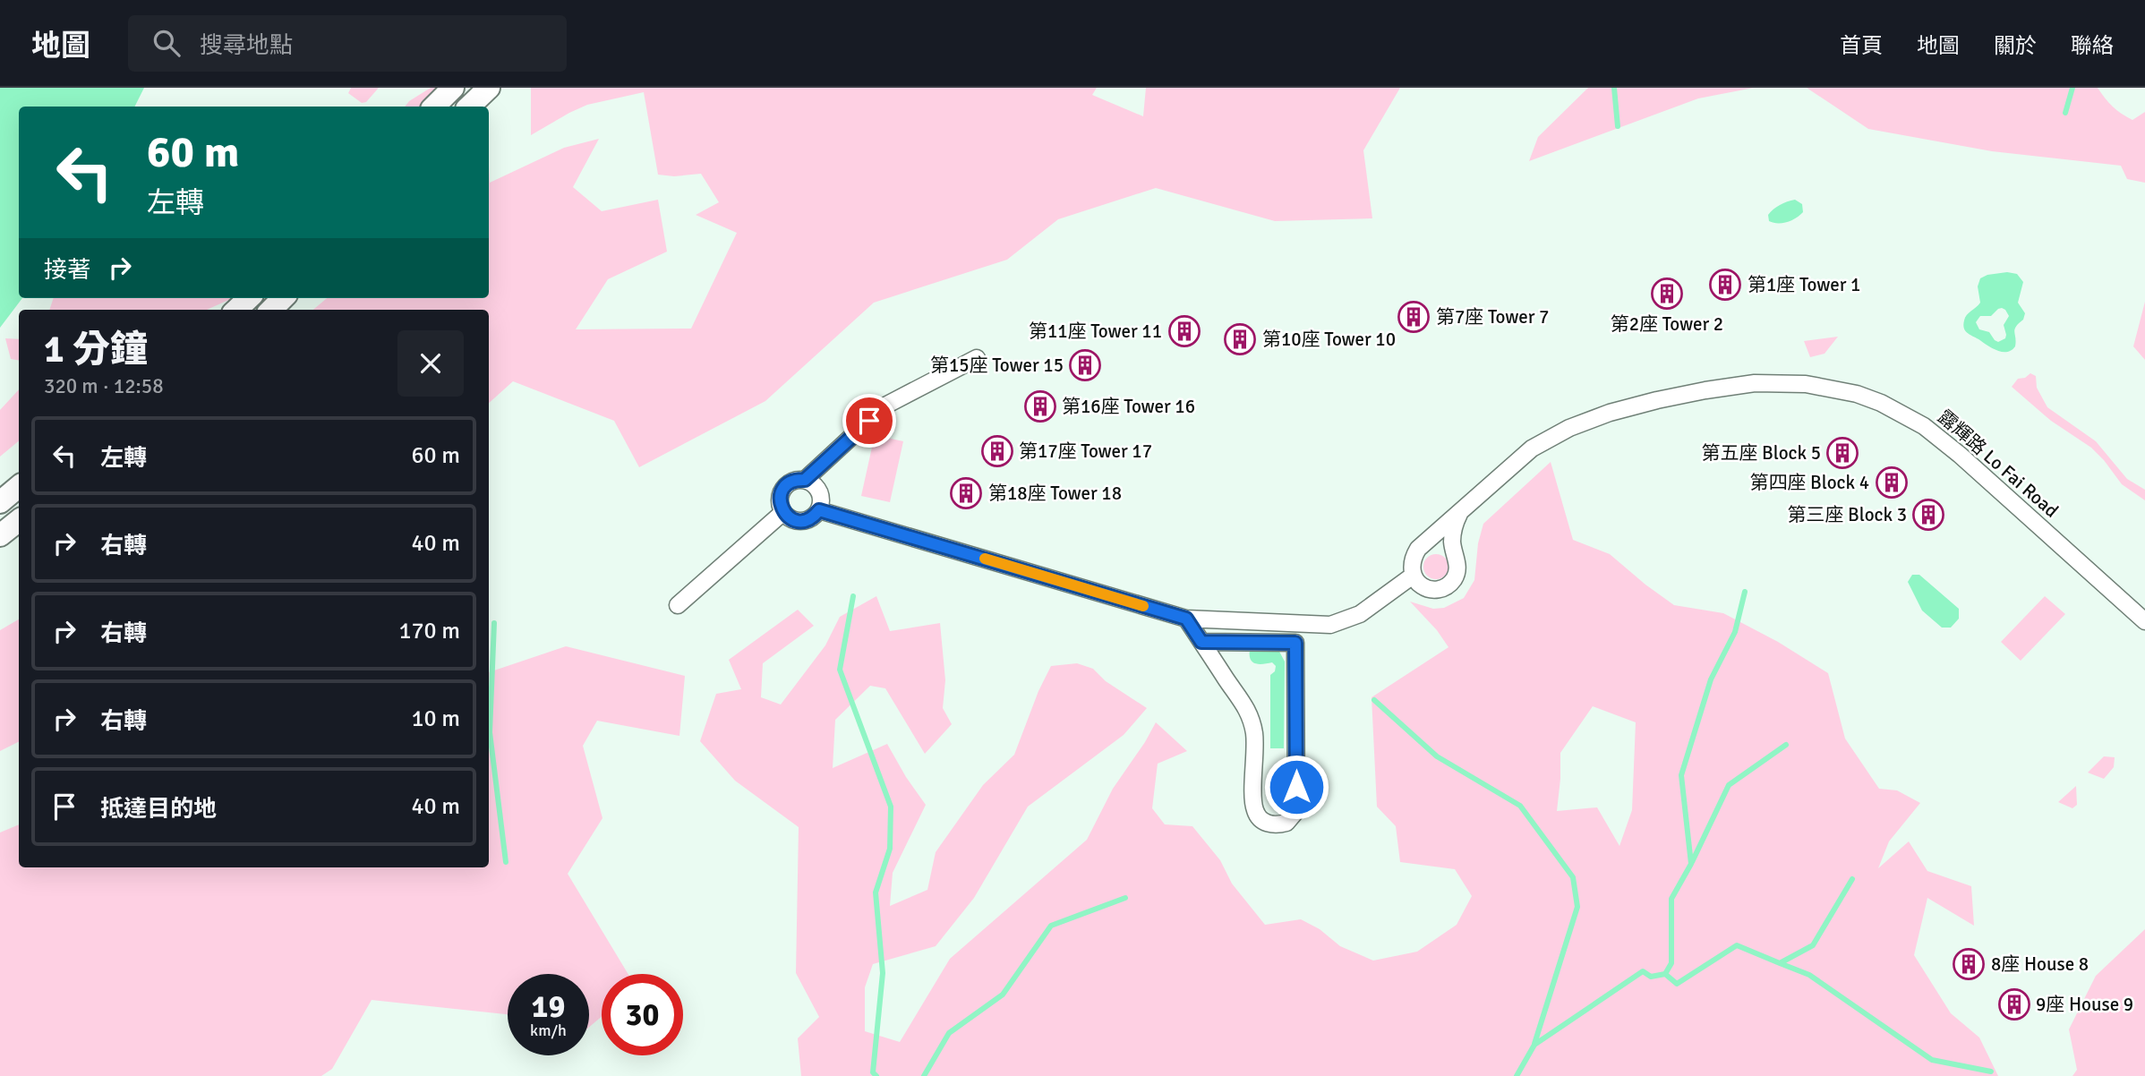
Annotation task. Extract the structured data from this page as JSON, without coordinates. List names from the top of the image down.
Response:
{
  "streets": {
    "street": ["露輝路 Lo Fai Road"]
  },
  "places": {
    "building": [
      "第1座 Tower 1",
      "第2座 Tower 2",
      "第7座 Tower 7",
      "第11座 Tower 11",
      "第10座 Tower 10",
      "第15座 Tower 15",
      "第16座 Tower 16",
      "第17座 Tower 17",
      "第五座 Block 5",
      "第四座 Block 4",
      "第18座 Tower 18",
      "第三座 Block 3",
      "8座 House 8",
      "9座 House 9"
    ]
  },
  "page": {
    "header": "地圖",
    "search": "搜尋地點",
    "nav": [
      "首頁",
      "地圖",
      "關於",
      "聯絡"
    ],
    "turn": ["60 m", "左轉"],
    "then": "接著",
    "heading": ["1 分鐘", "320 m · 12:58"],
    "list": [
      {
        "name": "左轉",
        "value": "60 m"
      },
      {
        "name": "右轉",
        "value": "40 m"
      },
      {
        "name": "右轉",
        "value": "170 m"
      },
      {
        "name": "右轉",
        "value": "10 m"
      },
      {
        "name": "抵達目的地",
        "value": "40 m"
      }
    ],
    "speed": "19 km/h",
    "limit": "30"
  }
}
